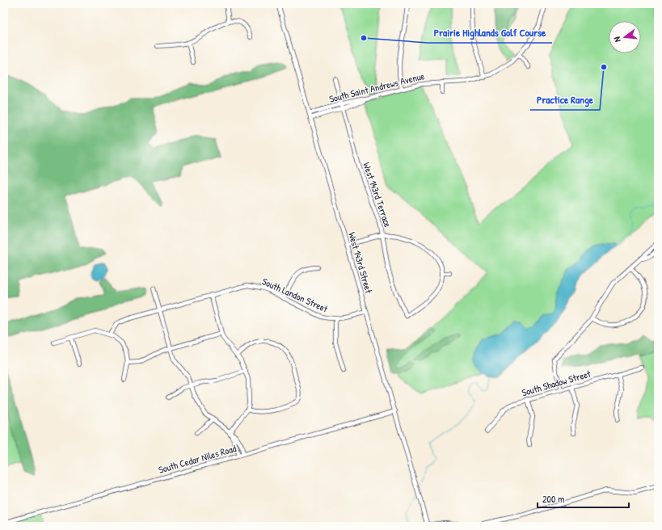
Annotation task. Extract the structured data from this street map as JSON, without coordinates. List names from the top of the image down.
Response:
{
  "streets": {
    "street": [
      "South Saint Andrews Avenue",
      "West 143rd Terrace",
      "West 143rd Street",
      "South Landon Street",
      "South Shadow Street",
      "South Cedar Niles Road"
    ]
  },
  "crossings": [
    ["South Saint Andrews Avenue", "West 143rd Terrace"],
    ["South Saint Andrews Avenue", "West 143rd Street"],
    ["West 143rd Street", "South Landon Street"],
    ["West 143rd Street", "South Cedar Niles Road"]
  ],
  "places": ["Prairie Highlands Golf Course", "Practice Range"],
  "scale_bar": "200 m",
  "north": "left"
}
